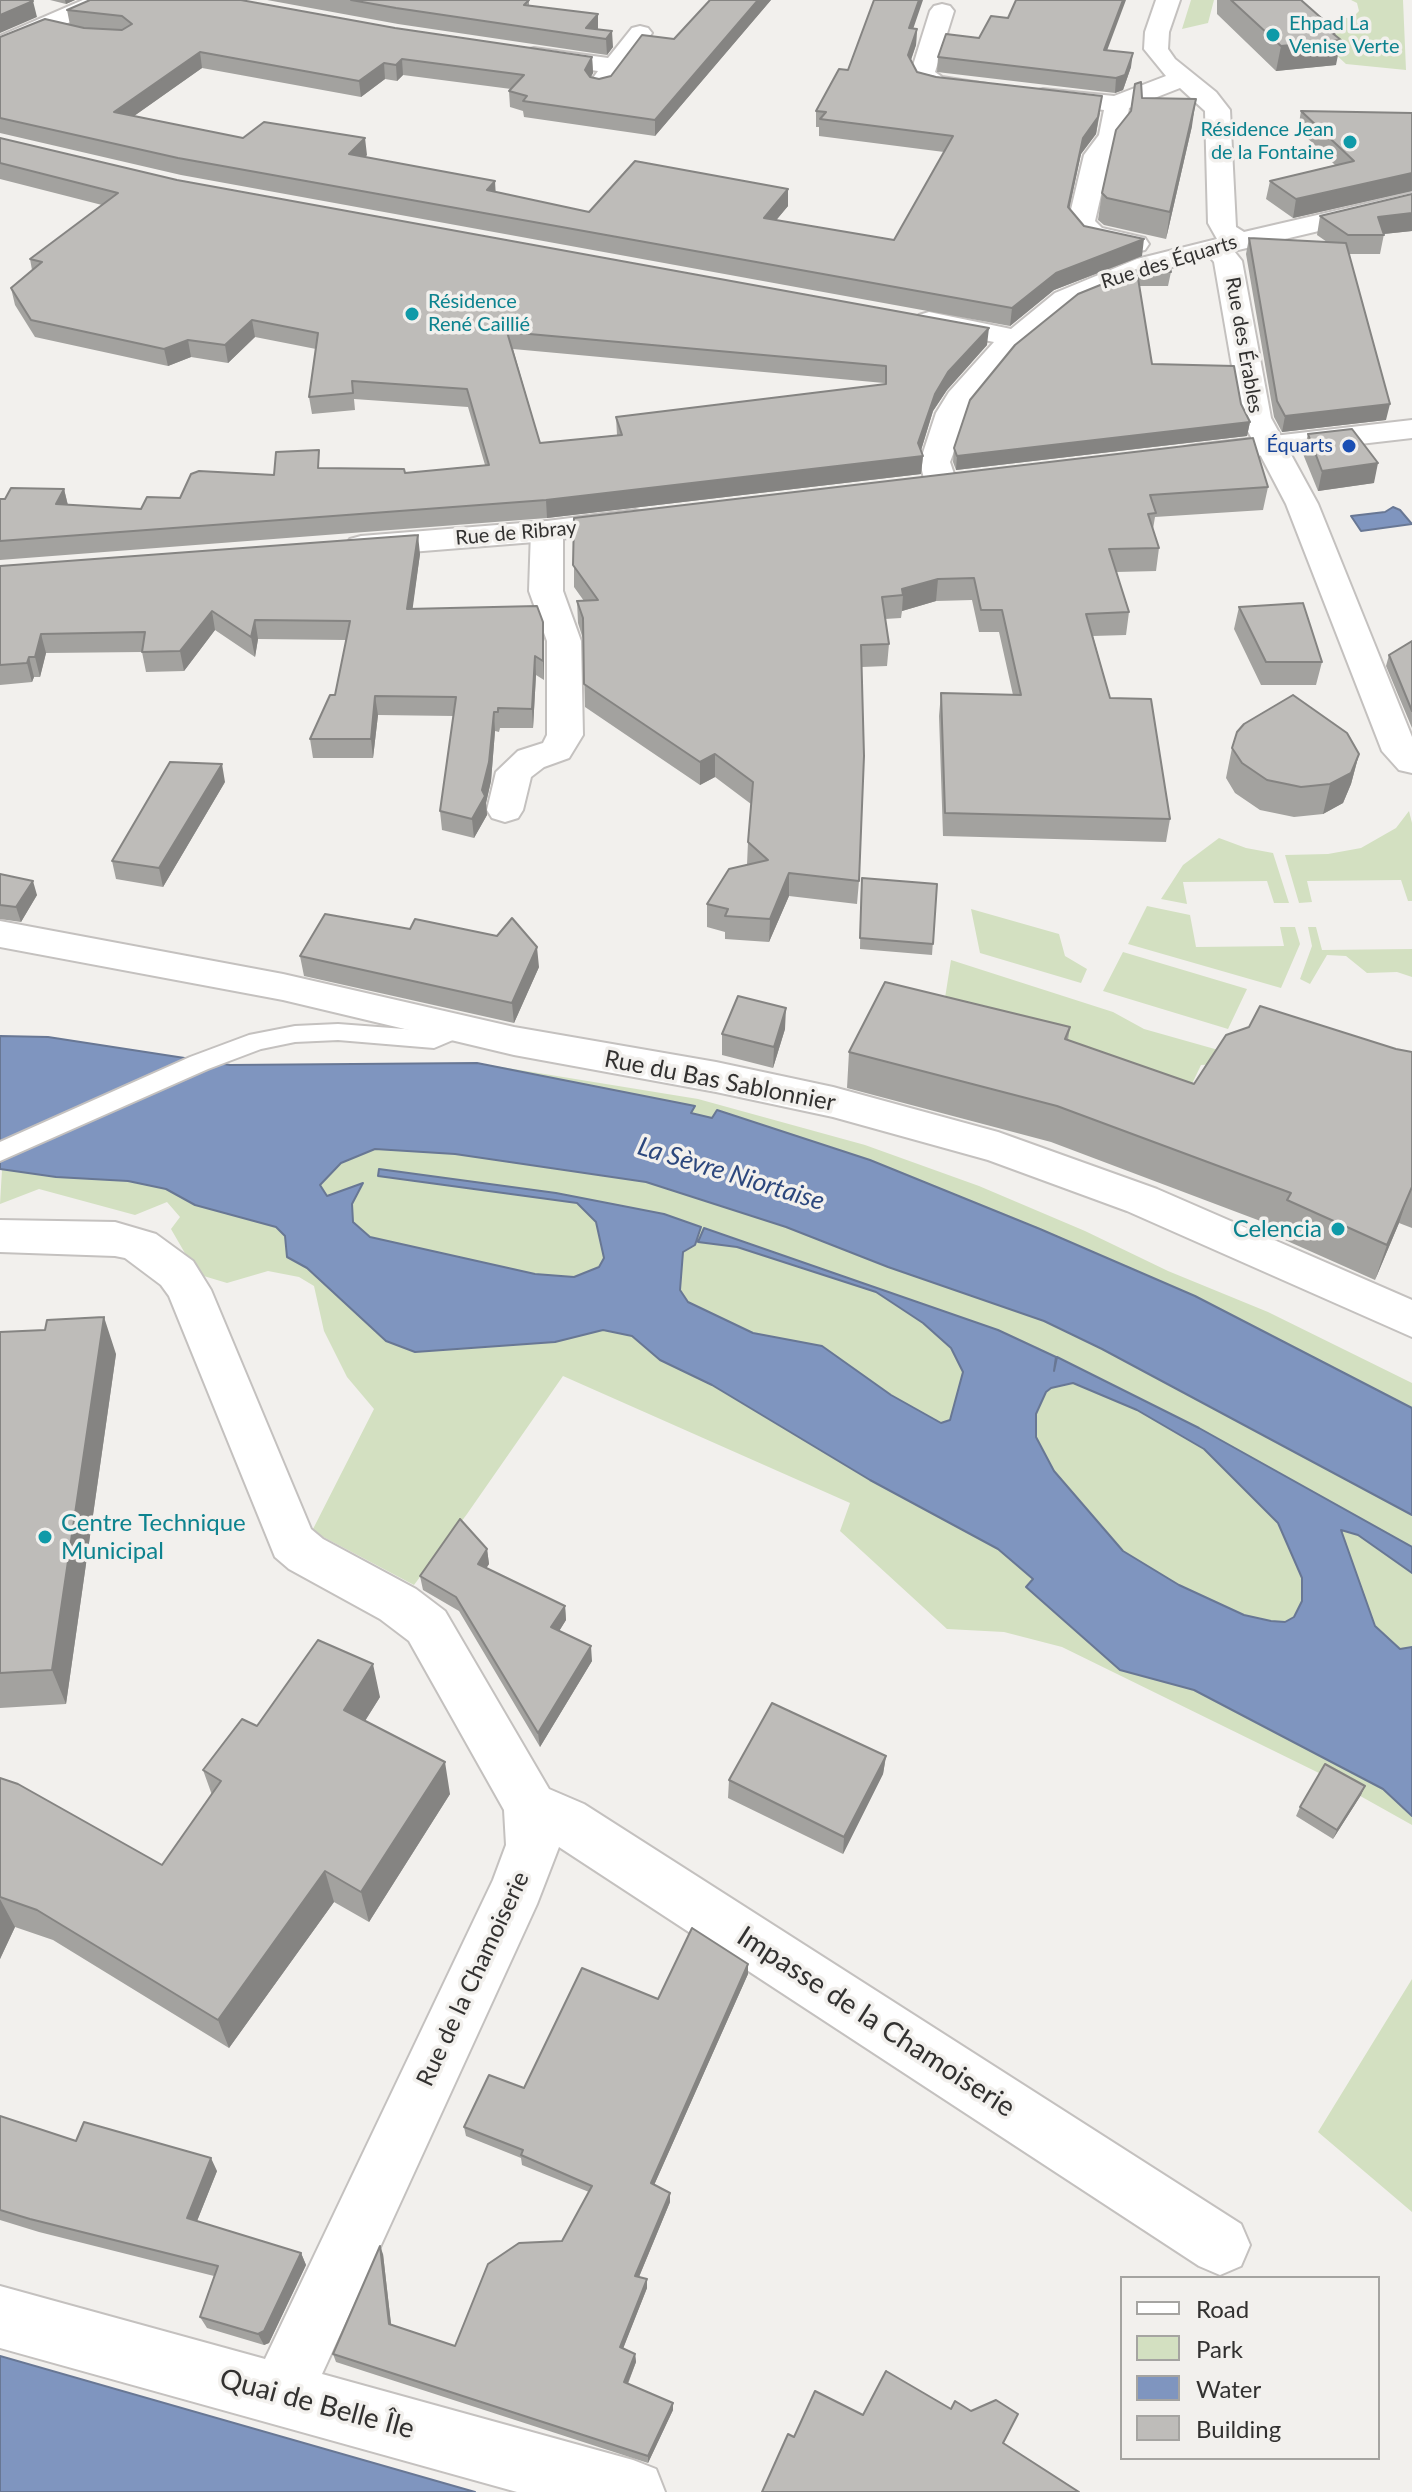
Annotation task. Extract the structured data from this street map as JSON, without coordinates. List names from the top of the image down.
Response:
{
  "streets": {
    "street": [
      "Rue des Équarts",
      "Rue des Érables",
      "Rue de Ribray",
      "Rue du Bas Sablonnier",
      "Rue de la Chamoiserie",
      "Impasse de la Chamoiserie",
      "Quai de Belle Île"
    ]
  },
  "crossings": [
    ["Rue des Équarts", "Rue des Érables"],
    ["Rue de la Chamoiserie", "Impasse de la Chamoiserie"],
    ["Rue de la Chamoiserie", "Quai de Belle Île"]
  ],
  "water": ["La Sèvre Niortaise"],
  "places": [
    "Ehpad La Venise Verte",
    "Résidence Jean de la Fontaine",
    "Résidence René Caillié",
    "Équarts",
    "Celencia",
    "Centre Technique Municipal"
  ],
  "legend": [
    "Road",
    "Park",
    "Water",
    "Building"
  ]
}
